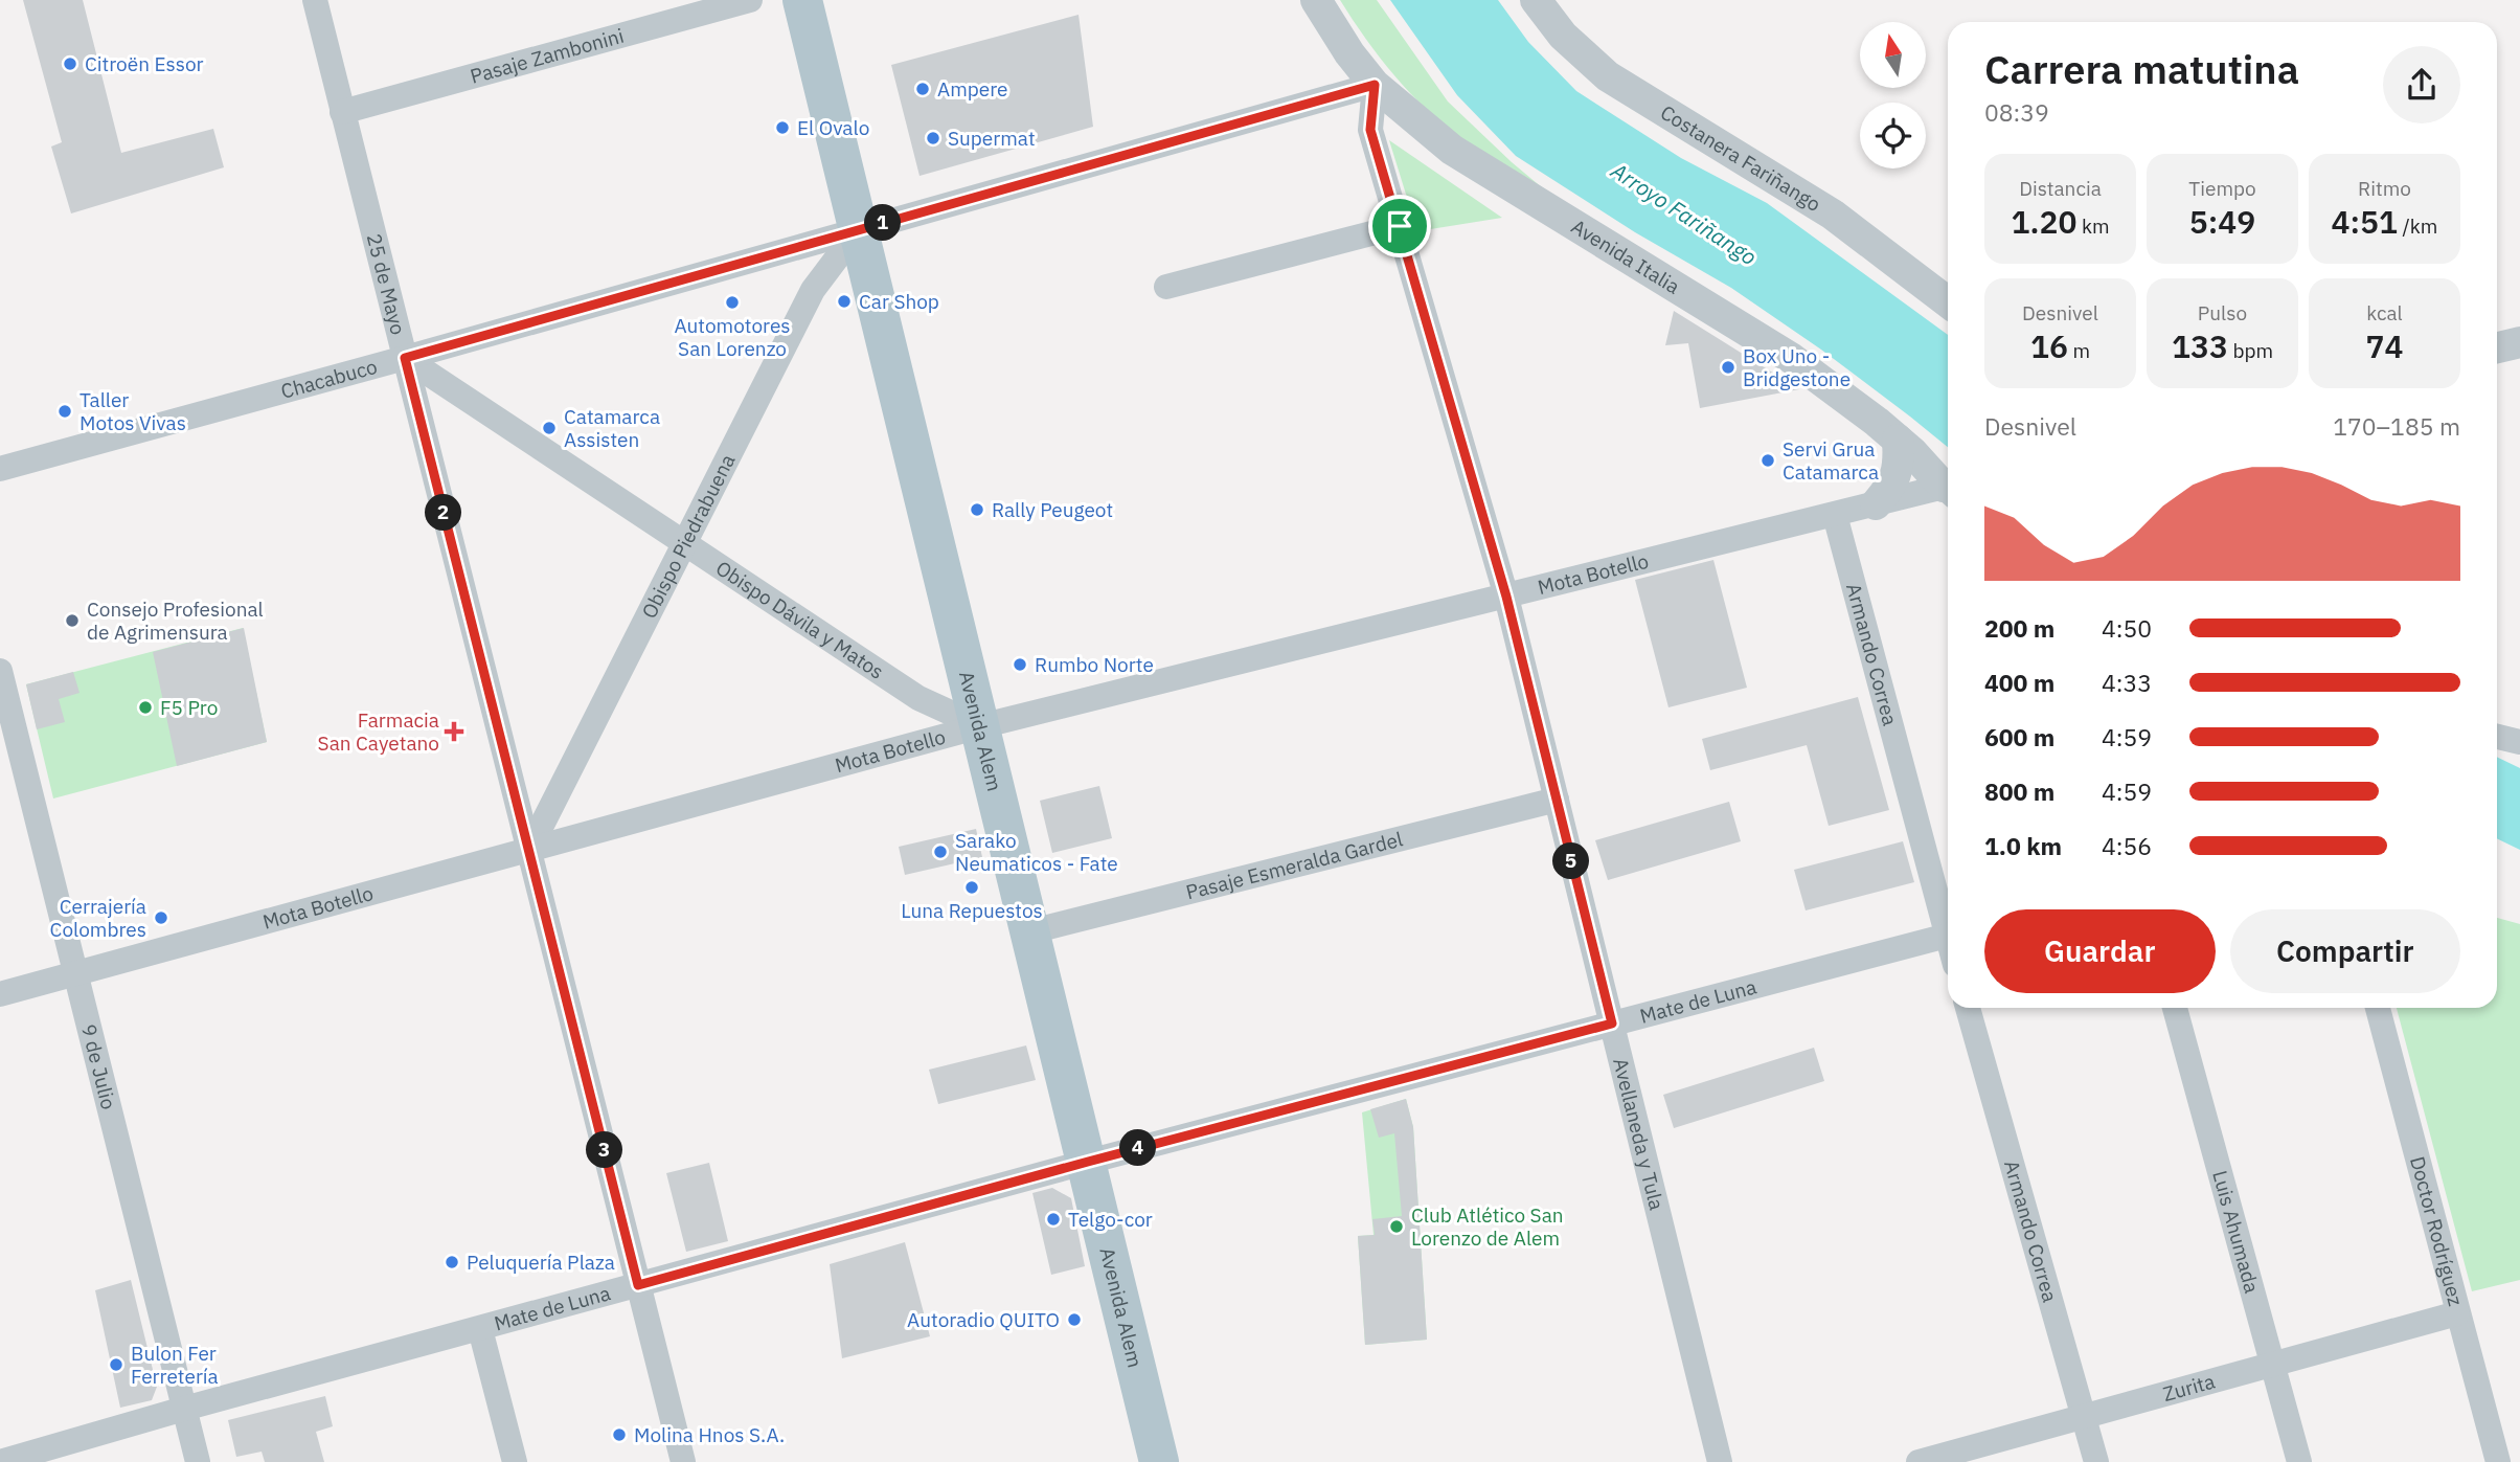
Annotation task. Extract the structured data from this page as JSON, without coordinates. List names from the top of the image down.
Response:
{
  "streets": {
    "main road": ["Avenida Alem"],
    "street": [
      "Pasaje Zambonini",
      "Costanera Fariñango",
      "Avenida Italia",
      "25 de Mayo",
      "Chacabuco",
      "Obispo Piedrabuena",
      "Mota Botello",
      "Obispo Dávila y Matos",
      "Armando Correa",
      "Pasaje Esmeralda Gardel",
      "Mate de Luna",
      "9 de Julio",
      "Avellaneda y Tula",
      "Luis Ahumada",
      "Doctor Rodríguez",
      "Zurita"
    ]
  },
  "crossings": [
    ["Pasaje Zambonini", "25 de Mayo"],
    ["Avenida Italia", "Chacabuco"],
    ["Avenida Italia", "Avellaneda y Tula"],
    ["25 de Mayo", "Chacabuco"],
    ["25 de Mayo", "Obispo Piedrabuena"],
    ["25 de Mayo", "Mota Botello"],
    ["25 de Mayo", "Obispo Dávila y Matos"],
    ["25 de Mayo", "Mate de Luna"],
    ["Chacabuco", "Obispo Piedrabuena"],
    ["Chacabuco", "Obispo Dávila y Matos"],
    ["Chacabuco", "Avenida Alem"],
    ["Chacabuco", "Avellaneda y Tula"],
    ["Obispo Piedrabuena", "Mota Botello"],
    ["Obispo Piedrabuena", "Obispo Dávila y Matos"],
    ["Obispo Piedrabuena", "Avenida Alem"],
    ["Mota Botello", "Obispo Dávila y Matos"],
    ["Mota Botello", "Armando Correa"],
    ["Mota Botello", "Avenida Alem"],
    ["Mota Botello", "9 de Julio"],
    ["Mota Botello", "Avellaneda y Tula"],
    ["Obispo Dávila y Matos", "Avenida Alem"],
    ["Armando Correa", "Zurita"],
    ["Avenida Alem", "Pasaje Esmeralda Gardel"],
    ["Avenida Alem", "Mate de Luna"],
    ["Pasaje Esmeralda Gardel", "Avellaneda y Tula"],
    ["Mate de Luna", "9 de Julio"],
    ["Mate de Luna", "Avellaneda y Tula"],
    ["Luis Ahumada", "Zurita"],
    ["Doctor Rodríguez", "Zurita"]
  ],
  "water": ["Arroyo Fariñango"],
  "places": {
    "other": [
      "Citroën Essor",
      "Ampere",
      "El Ovalo",
      "Supermat",
      "Car Shop",
      "Automotores San Lorenzo",
      "Box Uno - Bridgestone",
      "Taller Motos Vivas",
      "Catamarca Assisten",
      "Servi Grua Catamarca",
      "Rally Peugeot",
      "Consejo Profesional de Agrimensura",
      "Rumbo Norte",
      "F5 Pro",
      "Sarako Neumaticos - Fate",
      "Luna Repuestos",
      "Cerrajería Colombres",
      "Telgo-cor",
      "Club Atlético San Lorenzo de Alem",
      "Peluquería Plaza",
      "Autoradio QUITO",
      "Bulon Fer Ferretería",
      "Molina Hnos S.A."
    ],
    "health": ["Farmacia San Cayetano"]
  },
  "north": "top",
  "page": {
    "heading": ["Carrera matutina", "08:39"],
    "stats": [
      ["Distancia", "1.20 km"],
      ["Tiempo", "5:49"],
      ["Ritmo", "4:51 /km"],
      ["Desnivel", "16 m"],
      ["Pulso", "133 bpm"],
      ["kcal", "74"]
    ],
    "pins": [
      "1",
      "2",
      "5",
      "4",
      "3"
    ],
    "chart": ["Desnivel", "170–185 m"],
    "list": [
      {
        "name": "200 m",
        "note": "4:50"
      },
      {
        "name": "400 m",
        "note": "4:33"
      },
      {
        "name": "600 m",
        "note": "4:59"
      },
      {
        "name": "800 m",
        "note": "4:59"
      },
      {
        "name": "1.0 km",
        "note": "4:56"
      }
    ],
    "buttons": ["Guardar", "Compartir"]
  }
}
